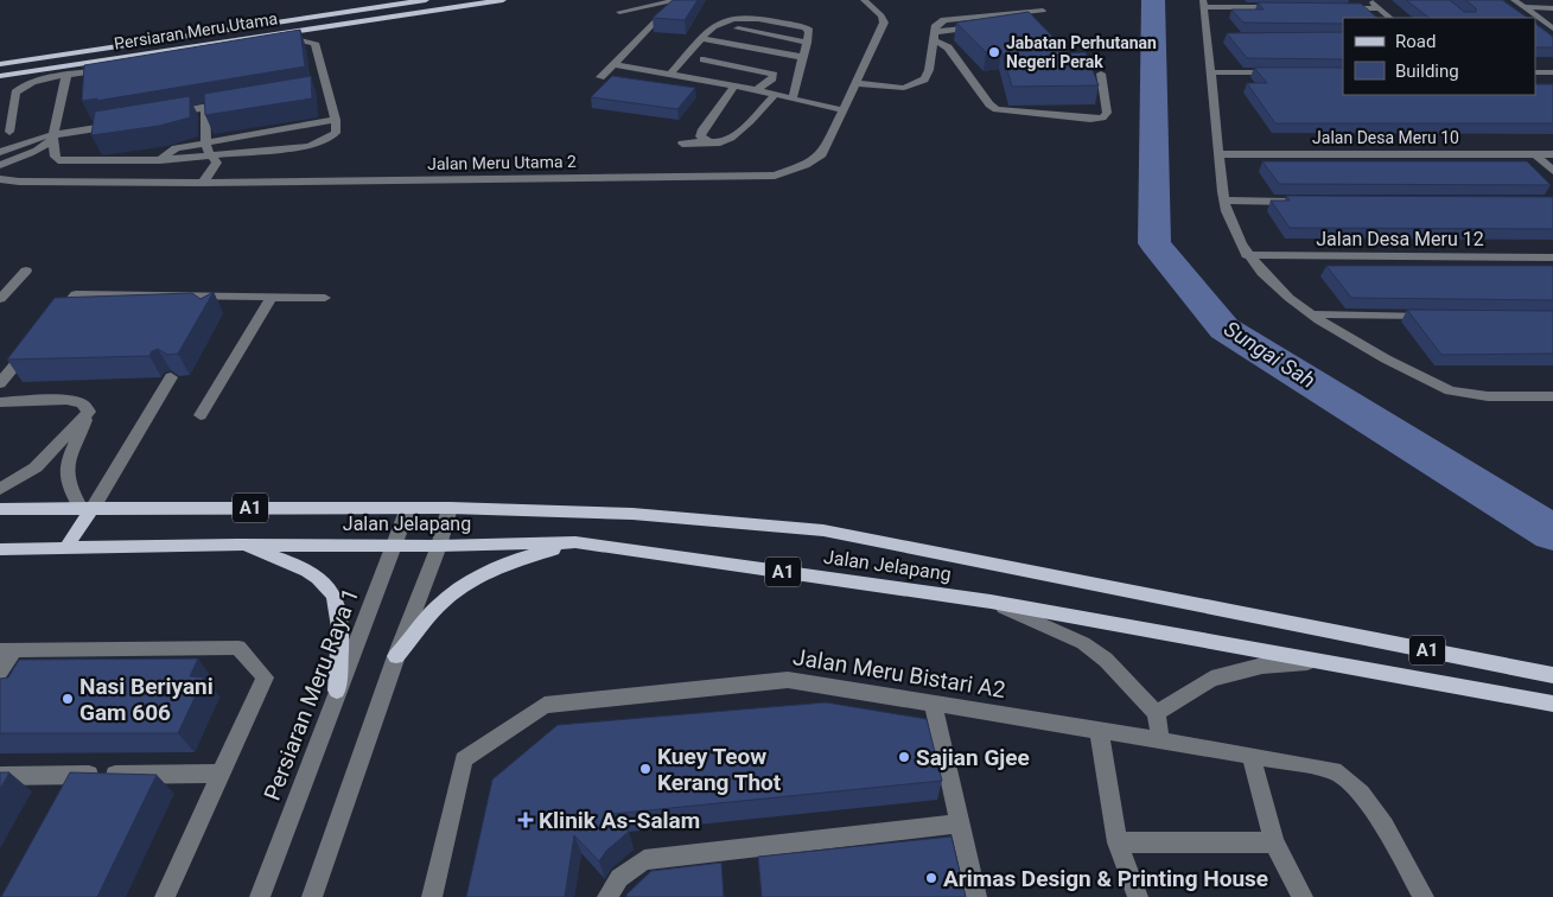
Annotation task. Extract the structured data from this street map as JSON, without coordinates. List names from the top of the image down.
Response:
{
  "streets": {
    "main road": ["Persiaran Meru Utama", "A1", "Jalan Jelapang"],
    "street": [
      "Jalan Desa Meru 10",
      "Jalan Meru Utama 2",
      "Jalan Desa Meru 12",
      "Jalan Meru Bistari A2",
      "Persiaran Meru Raya 1"
    ]
  },
  "crossings": [
    ["Jalan Jelapang", "Persiaran Meru Raya 1"]
  ],
  "water": ["Sungai Sah"],
  "places": {
    "other": [
      "Jabatan Perhutanan Negeri Perak",
      "Nasi Beriyani Gam 606",
      "Sajian Gjee",
      "Kuey Teow Kerang Thot",
      "Arimas Design & Printing House"
    ],
    "health": ["Klinik As-Salam"]
  },
  "legend": ["Road", "Building"]
}
